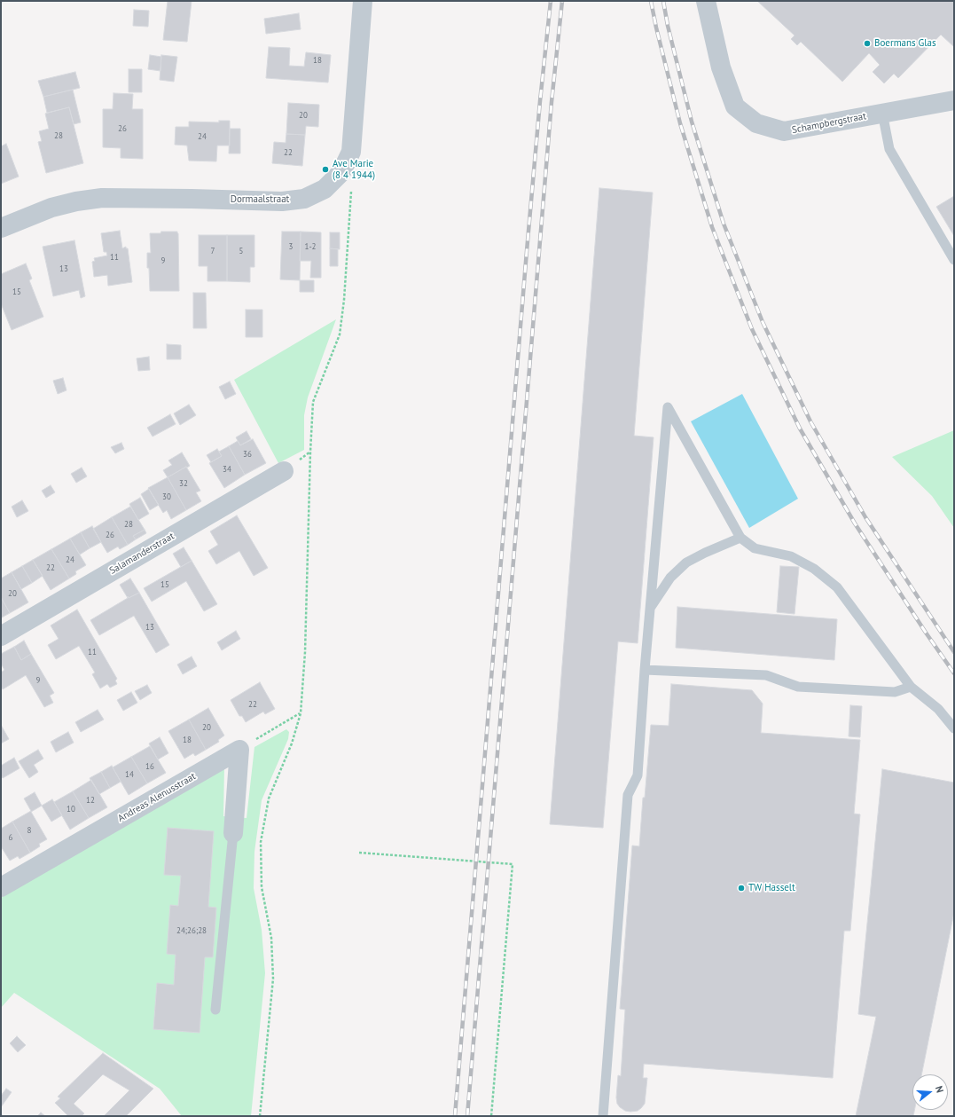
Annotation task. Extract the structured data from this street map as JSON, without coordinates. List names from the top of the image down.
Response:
{
  "streets": {
    "street": [
      "Schampbergstraat",
      "Dormaalstraat",
      "Salamanderstraat",
      "Andreas Alenusstraat"
    ]
  },
  "places": ["Boermans Glas", "Ave Marie (8 4 1944)", "TW Hasselt"],
  "house_numbers": [
    "18",
    "20",
    "26",
    "28",
    "24",
    "22",
    "3",
    "1-2",
    "7",
    "5",
    "11",
    "9",
    "13",
    "15",
    "36",
    "34",
    "32",
    "30",
    "28",
    "26",
    "24",
    "22",
    "15",
    "20",
    "13",
    "11",
    "9",
    "22",
    "20",
    "18",
    "16",
    "14",
    "12",
    "10",
    "8",
    "6",
    "24;26;28"
  ],
  "north": "right"
}
